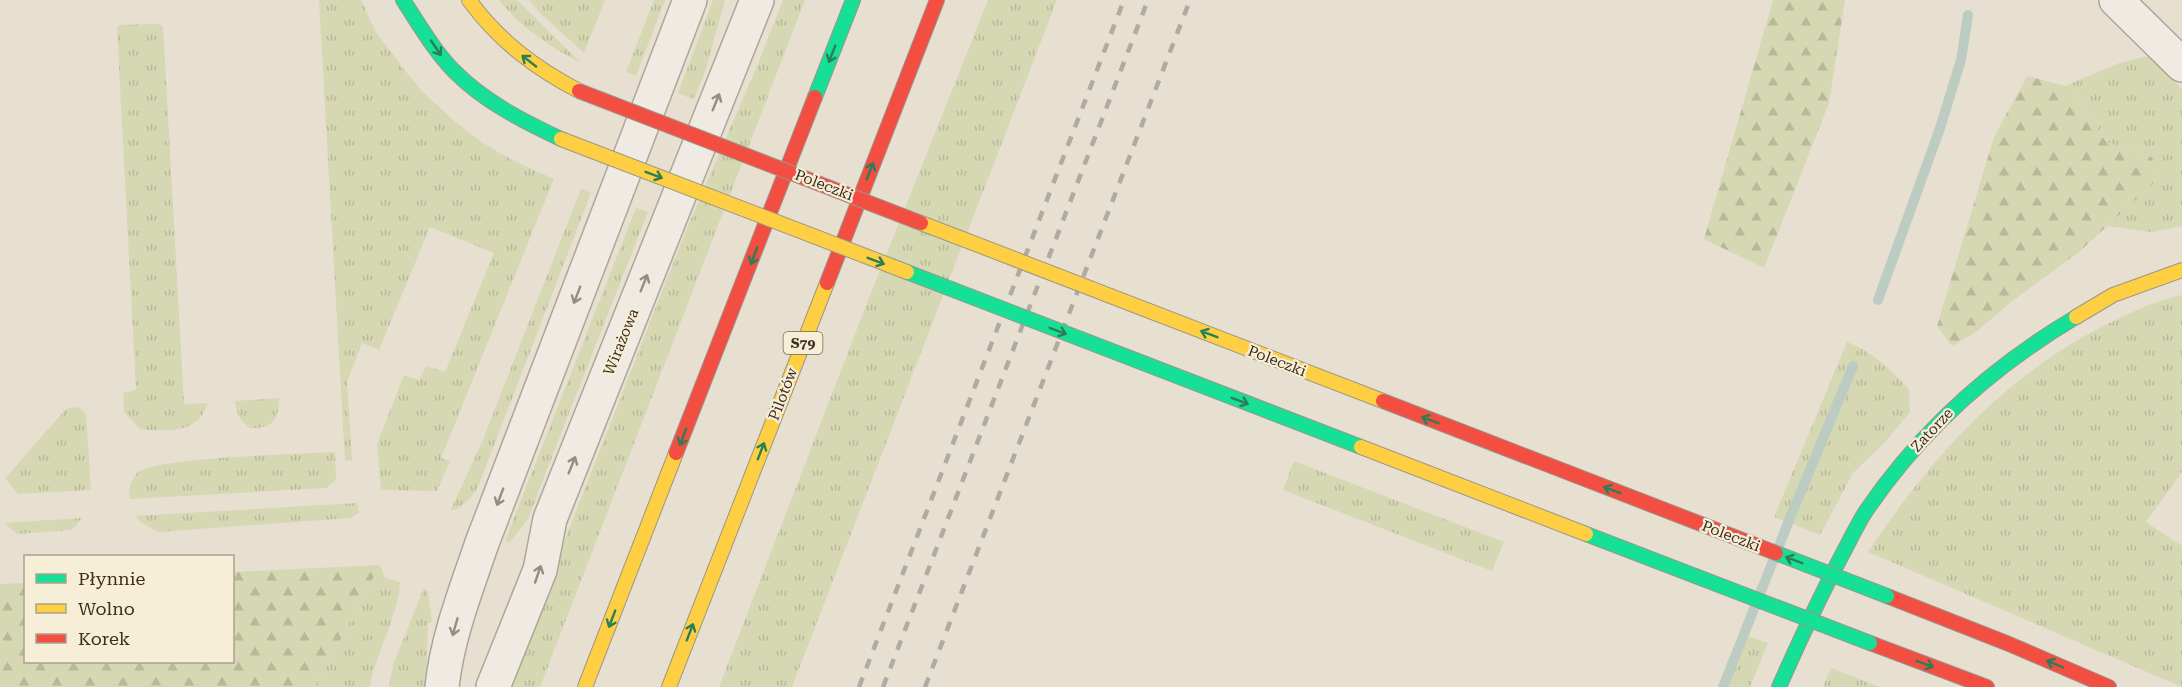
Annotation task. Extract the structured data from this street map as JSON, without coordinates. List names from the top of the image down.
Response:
{
  "streets": {
    "main road": [
      "Poleczki",
      "S79",
      "Pilotów",
      "Zatorze"
    ],
    "street": ["Wirażowa"]
  },
  "legend": ["Płynnie", "Wolno", "Korek"]
}
